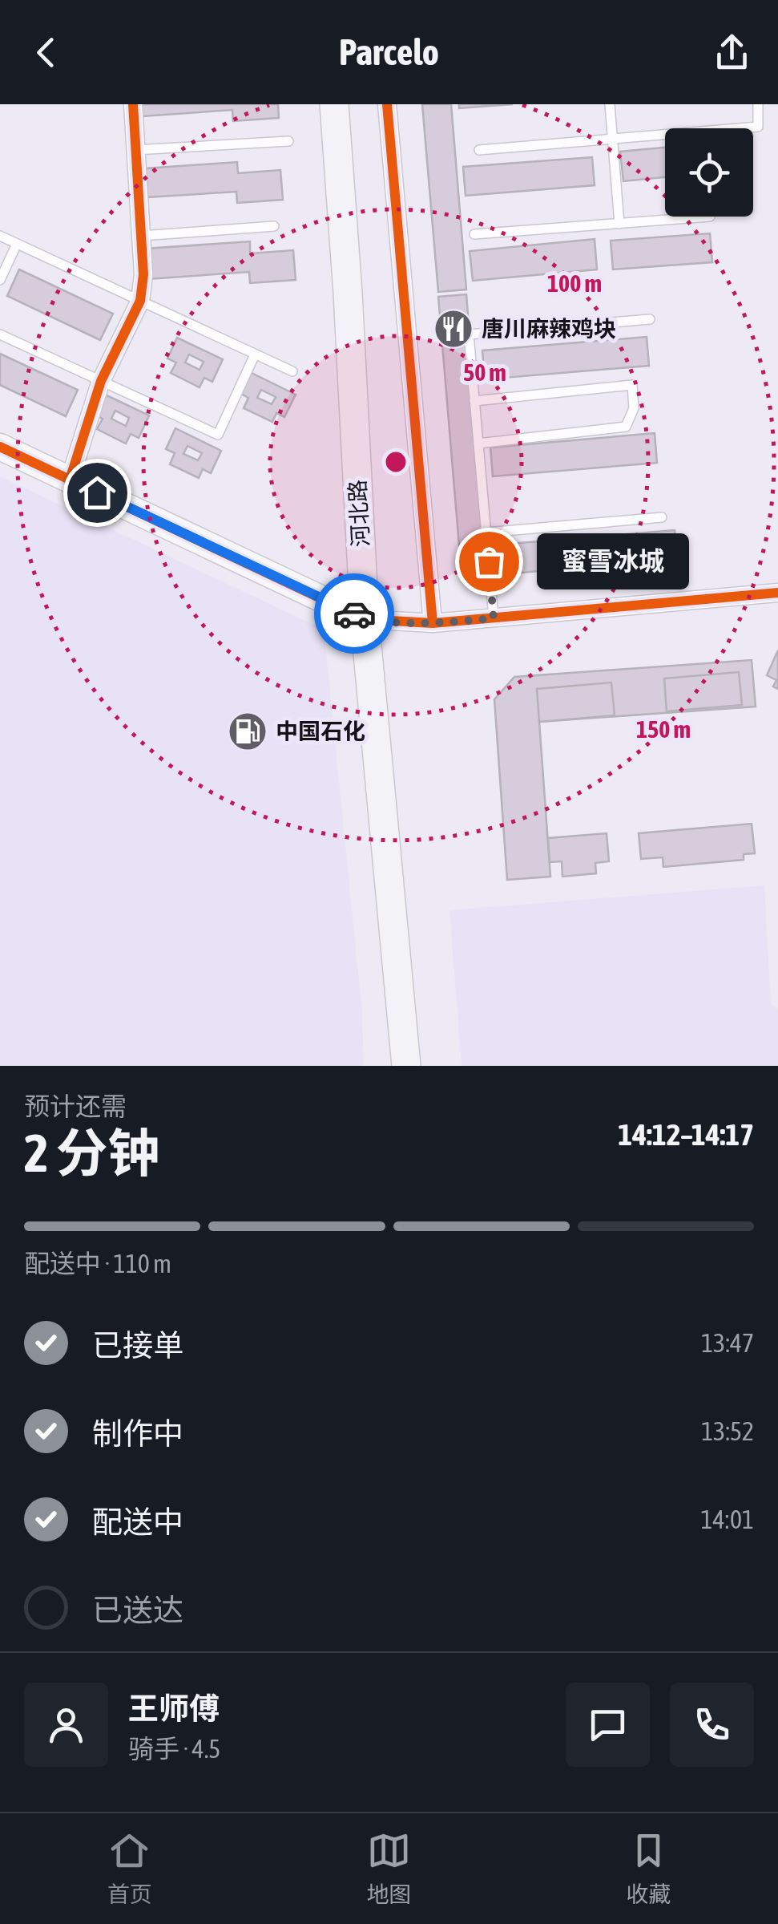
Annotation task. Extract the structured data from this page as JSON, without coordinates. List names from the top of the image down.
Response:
{
  "streets": {
    "main road": ["河北路"]
  },
  "places": {
    "restaurant": ["唐川麻辣鸡块"],
    "other": ["蜜雪冰城"],
    "fuel station": ["中国石化"]
  },
  "page": {
    "header": "Parcelo",
    "bubble": "蜜雪冰城",
    "heading": ["2 分钟", "预计还需", "14:12–14:17"],
    "panel": ["王师傅", "骑手 · 4.5"],
    "bar": "配送中 · 110 m",
    "list": [
      ["已接单", "13:47"],
      ["制作中", "13:52"],
      ["配送中", "14:01"],
      "已送达"
    ],
    "tabs": ["首页", "地图", "收藏"]
  },
  "rings": ["100 m", "50 m", "150 m"]
}
